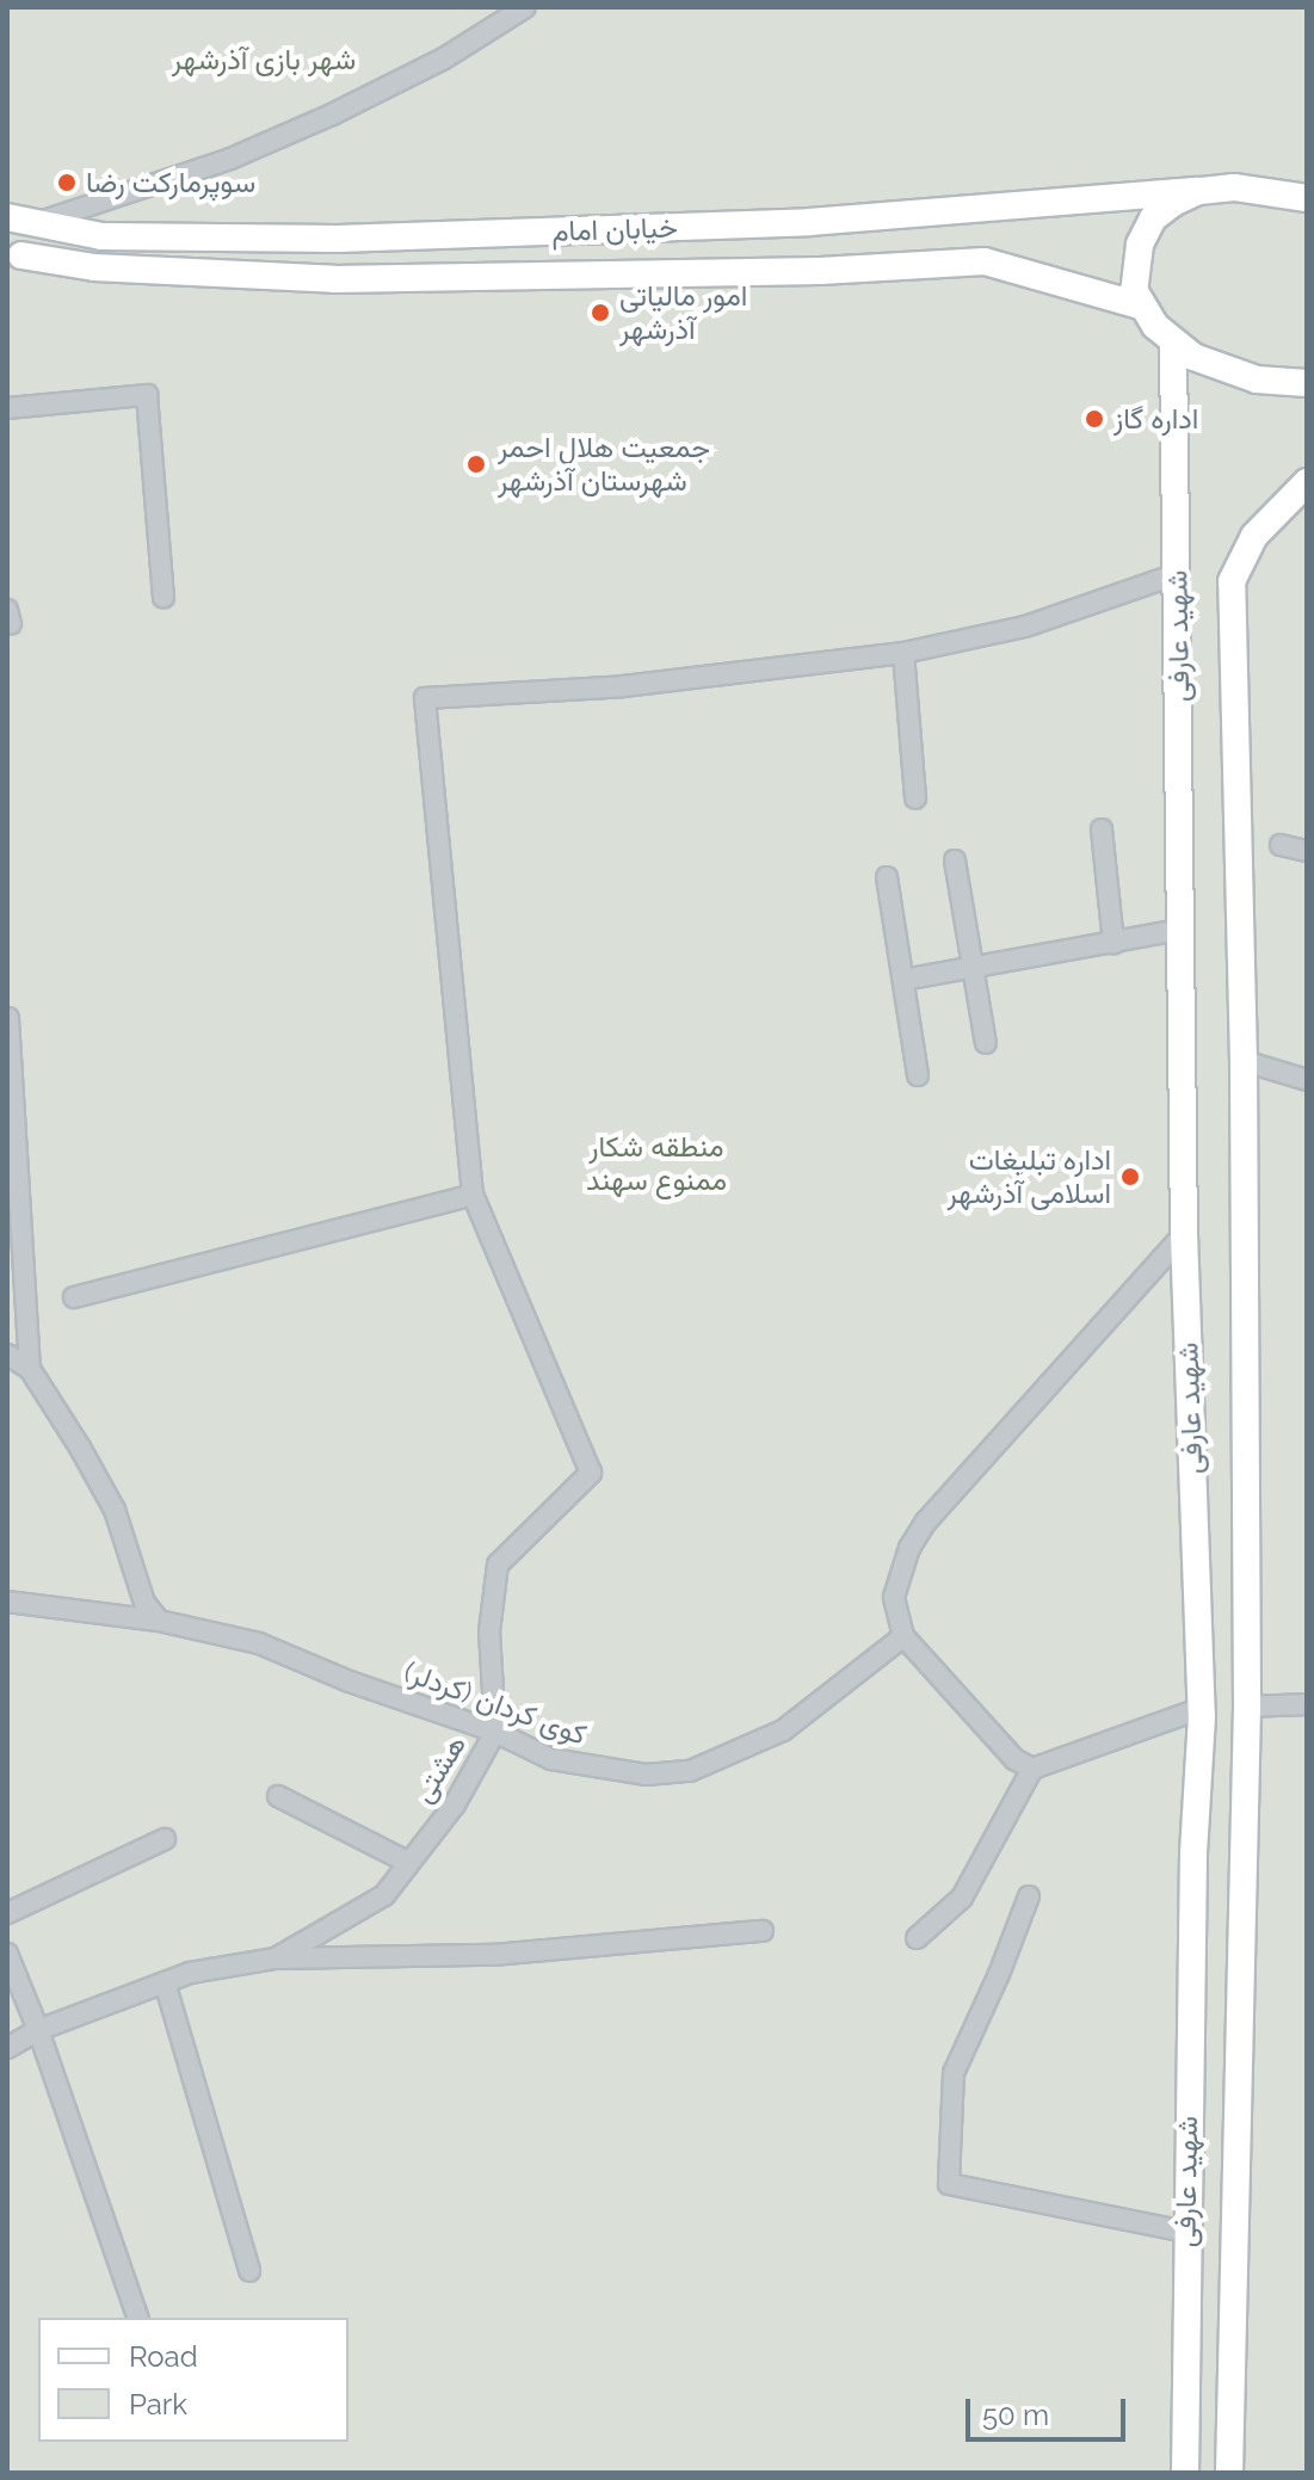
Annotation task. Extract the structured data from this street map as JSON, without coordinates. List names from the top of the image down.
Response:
{
  "streets": {
    "street": [
      "خیابان امام",
      "شهید عارفی",
      "کوی کردان (کردلر)",
      "هشتی"
    ]
  },
  "crossings": [
    ["کوی کردان (کردلر)", "هشتی"]
  ],
  "parks": ["شهر بازی آذرشهر", "منطقه شکار ممنوع سهند"],
  "places": [
    "سوپرمارکت رضا",
    "امور مالیاتی آذرشهر",
    "اداره گاز",
    "جمعیت هلال احمر شهرستان آذرشهر",
    "اداره تبلیغات اسلامی آذرشهر"
  ],
  "legend": ["Road", "Park"],
  "scale_bar": "50 m"
}
